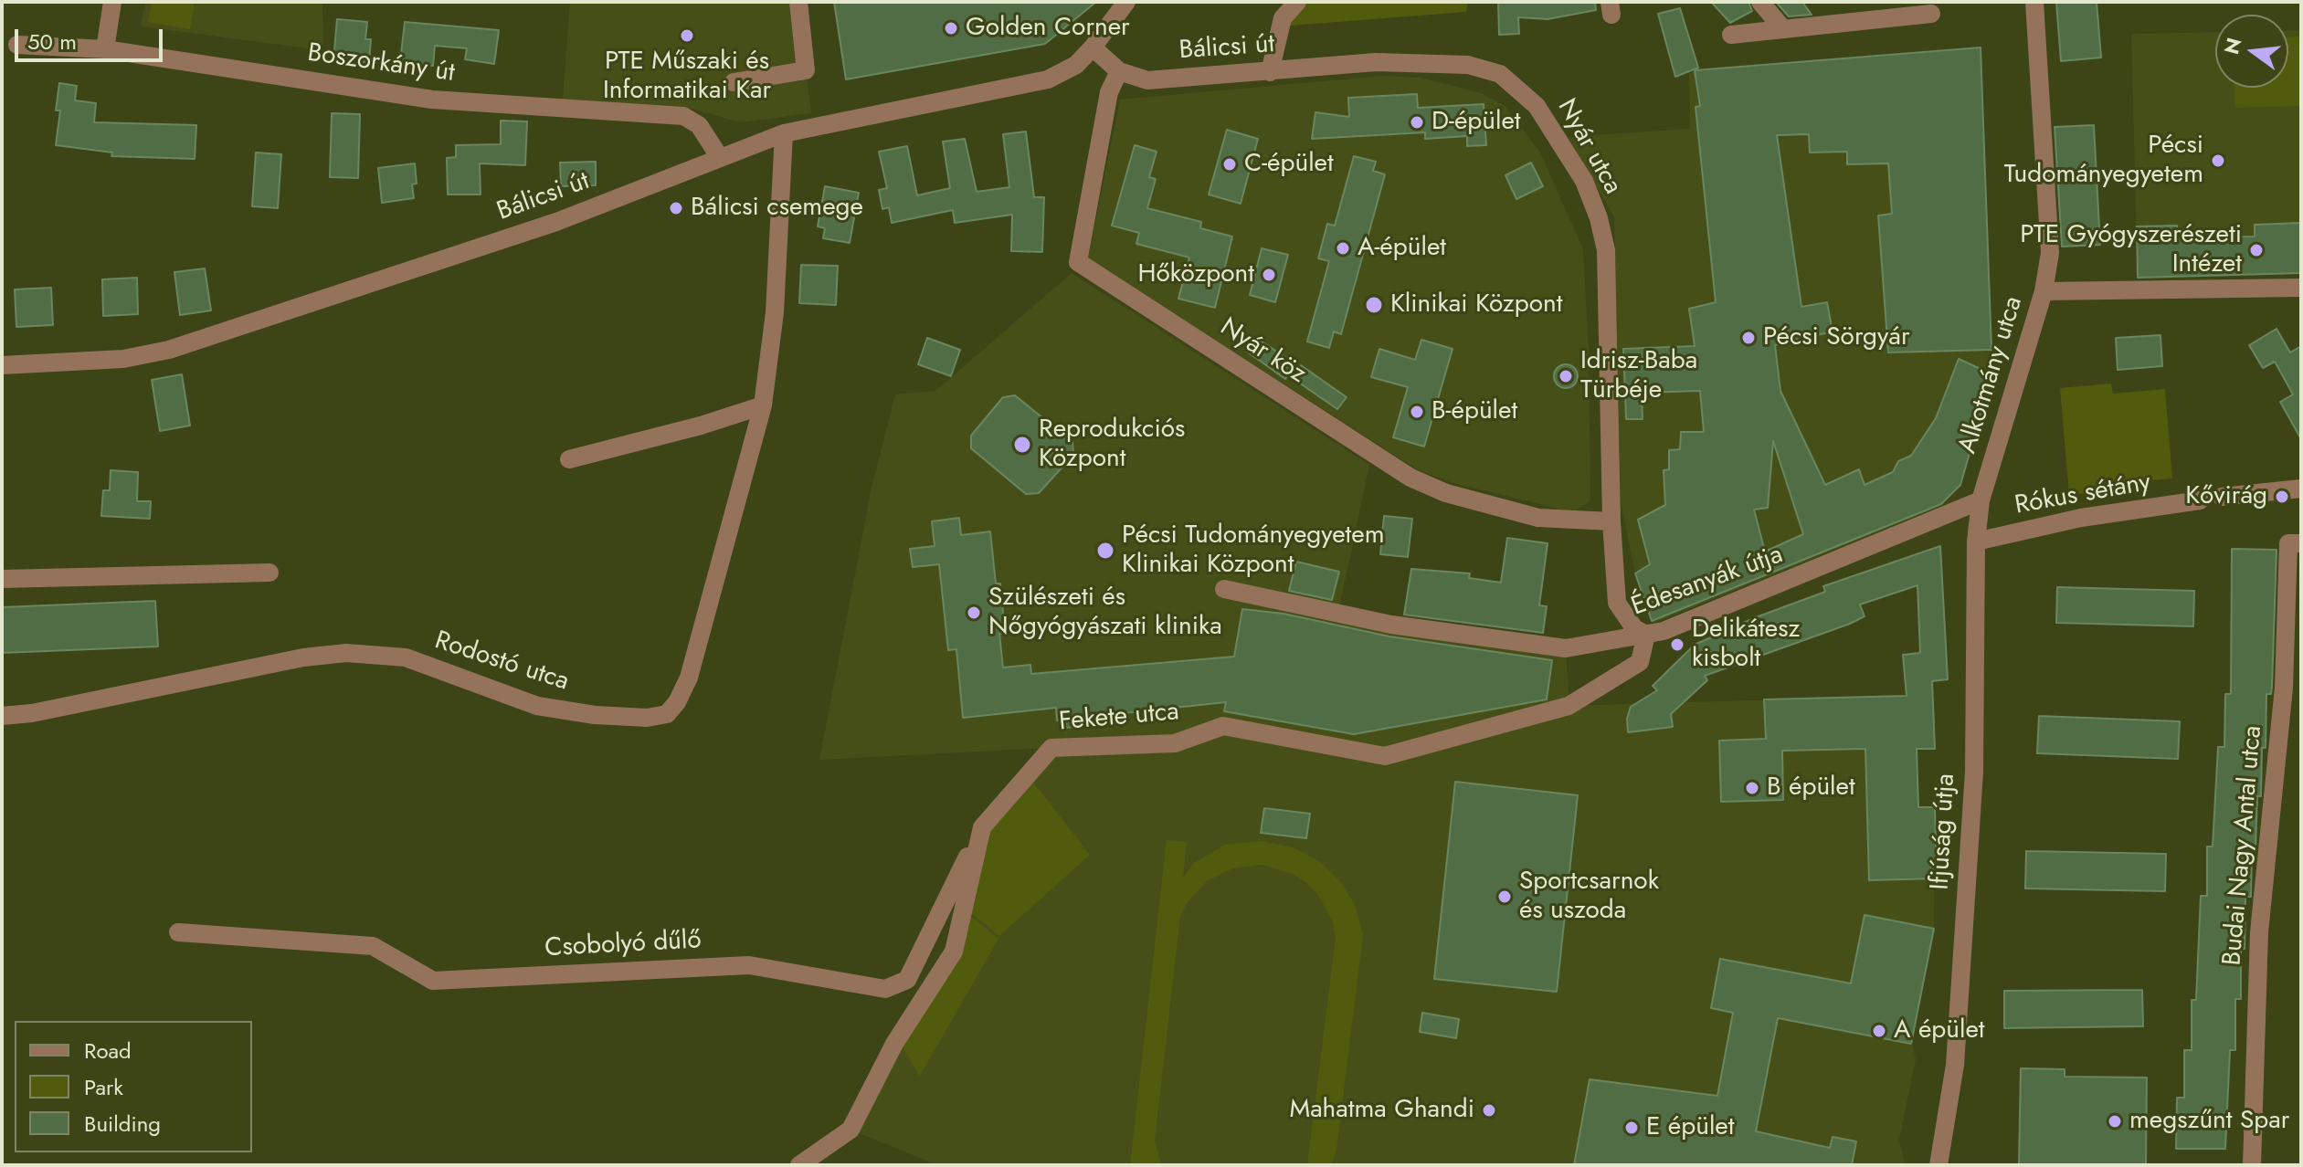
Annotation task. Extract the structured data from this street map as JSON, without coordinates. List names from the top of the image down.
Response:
{
  "streets": {
    "street": [
      "Bálicsi út",
      "Boszorkány út",
      "Nyár utca",
      "Nyár köz",
      "Alkotmány utca",
      "Rókus sétány",
      "Édesanyák útja",
      "Rodostó utca",
      "Fekete utca",
      "Ifjúság útja",
      "Budai Nagy Antal utca",
      "Csobolyó dűlő"
    ]
  },
  "crossings": [
    ["Bálicsi út", "Boszorkány út"],
    ["Bálicsi út", "Nyár utca"],
    ["Bálicsi út", "Nyár köz"],
    ["Bálicsi út", "Rodostó utca"],
    ["Nyár utca", "Nyár köz"],
    ["Nyár utca", "Édesanyák útja"],
    ["Nyár utca", "Fekete utca"],
    ["Alkotmány utca", "Édesanyák útja"],
    ["Alkotmány utca", "Ifjúság útja"],
    ["Rókus sétány", "Ifjúság útja"],
    ["Édesanyák útja", "Fekete utca"],
    ["Édesanyák útja", "Ifjúság útja"],
    ["Fekete utca", "Csobolyó dűlő"]
  ],
  "places": [
    "Golden Corner",
    "PTE Műszaki és Informatikai Kar",
    "D-épület",
    "Pécsi Tudományegyetem",
    "C-épület",
    "Bálicsi csemege",
    "A-épület",
    "PTE Gyógyszerészeti Intézet",
    "Hőközpont",
    "Klinikai Központ",
    "Pécsi Sörgyár",
    "Idrisz-Baba Türbéje",
    "B-épület",
    "Reprodukciós Központ",
    "Kővirág",
    "Pécsi Tudományegyetem Klinikai Központ",
    "Szülészeti és Nőgyógyászati klinika",
    "Delikátesz kisbolt",
    "B épület",
    "Sportcsarnok és uszoda",
    "A épület",
    "Mahatma Ghandi",
    "megszűnt Spar",
    "E épület"
  ],
  "legend": ["Road", "Park", "Building"],
  "scale_bar": "50 m",
  "north": "left"
}
